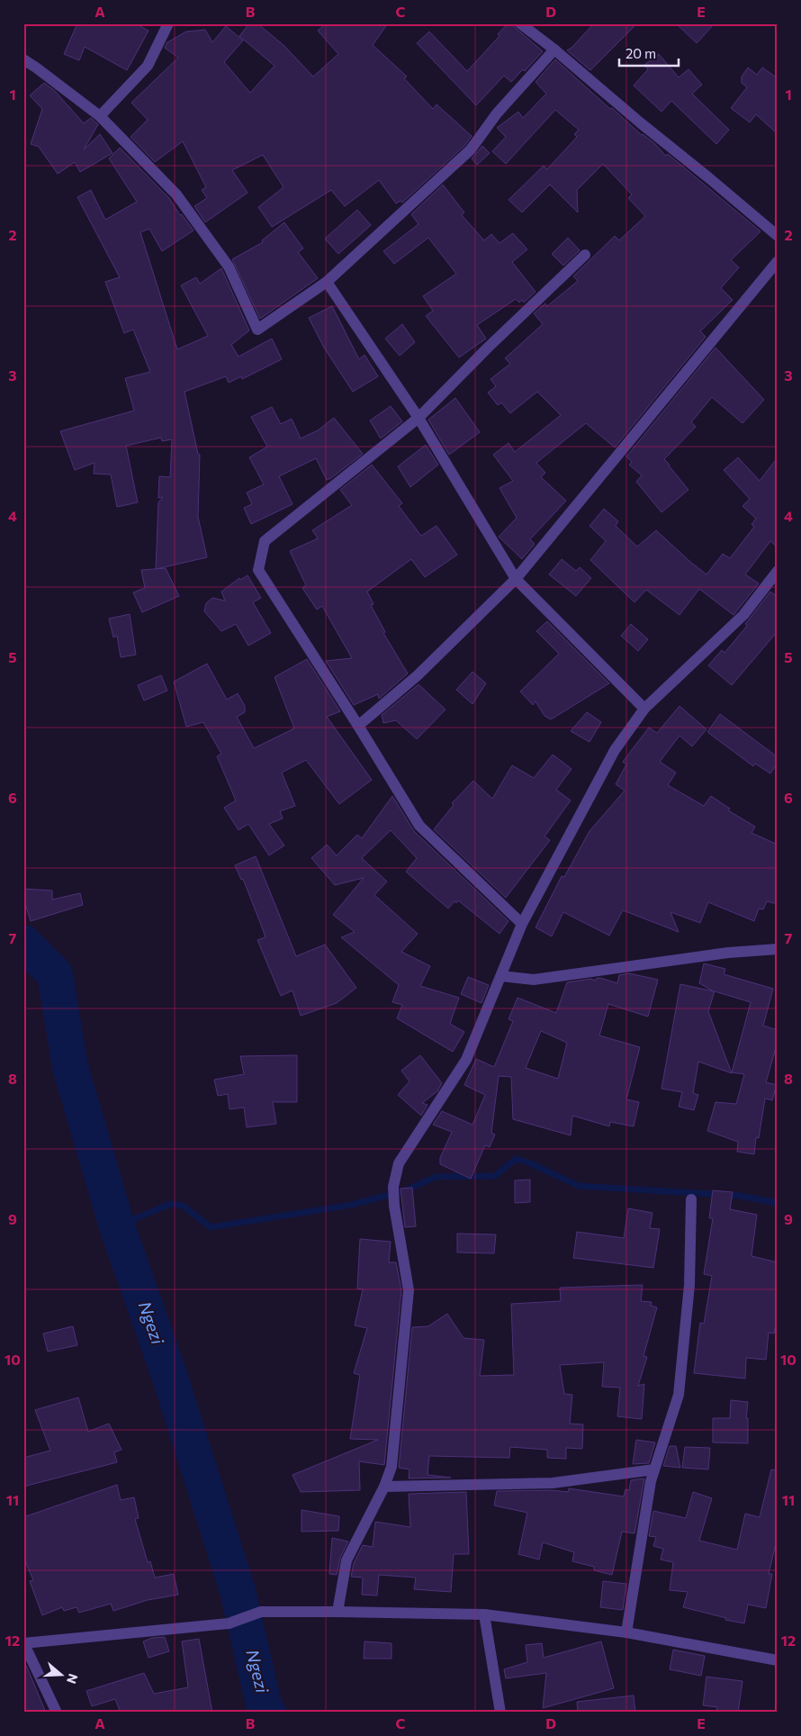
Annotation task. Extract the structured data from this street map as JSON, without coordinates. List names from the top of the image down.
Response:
{
  "water": ["Ngezi"],
  "scale_bar": "20 m",
  "north": "right",
  "grid": {
    "columns": [
      "A",
      "B",
      "C",
      "D",
      "E"
    ],
    "rows": [
      "1",
      "2",
      "3",
      "4",
      "5",
      "6",
      "7",
      "8",
      "9",
      "10",
      "11",
      "12"
    ]
  }
}
